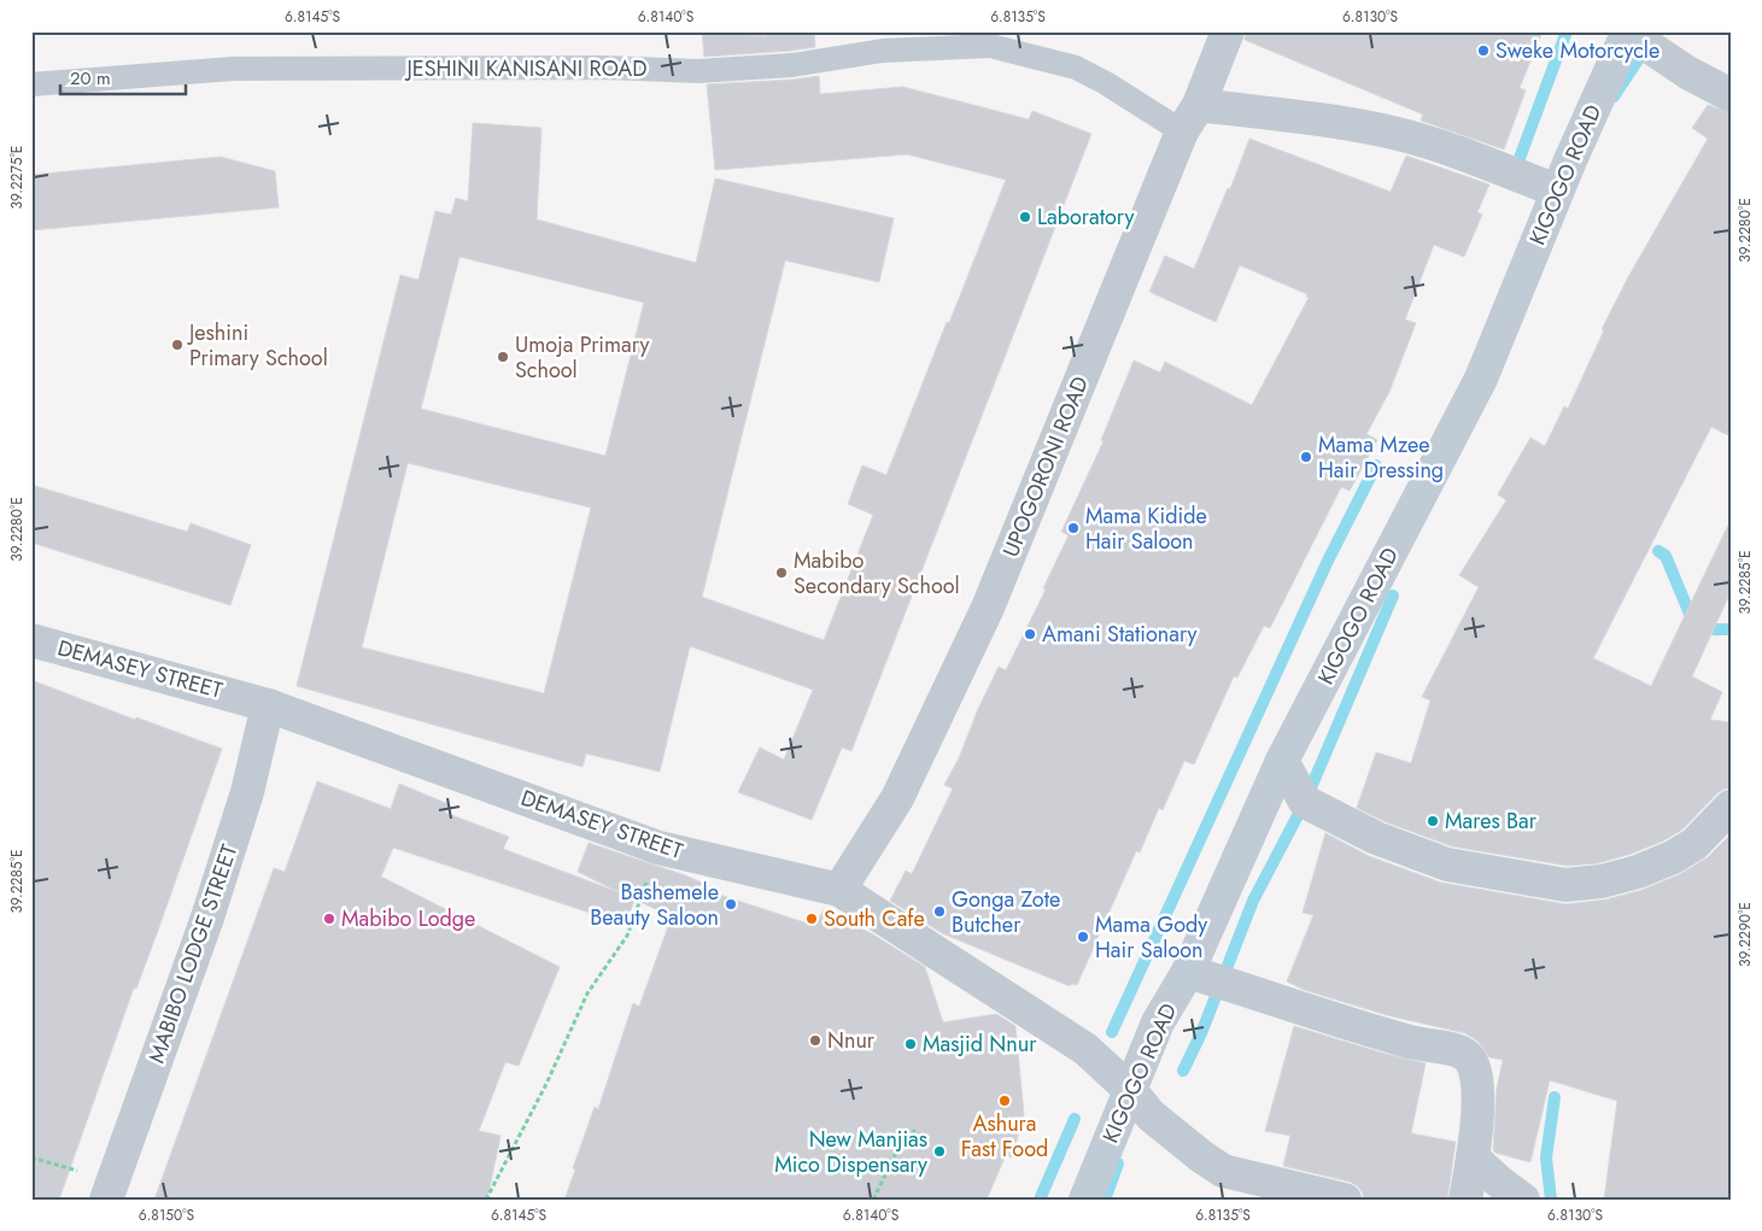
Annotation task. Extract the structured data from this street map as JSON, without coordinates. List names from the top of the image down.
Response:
{
  "streets": {
    "main road": ["KIGOGO ROAD"],
    "street": ["UPOGORONI ROAD", "DEMASEY STREET", "MABIBO LODGE STREET"],
    "lane": ["JESHINI KANISANI ROAD"]
  },
  "crossings": [
    ["JESHINI KANISANI ROAD", "UPOGORONI ROAD"],
    ["KIGOGO ROAD", "DEMASEY STREET"],
    ["UPOGORONI ROAD", "DEMASEY STREET"],
    ["DEMASEY STREET", "MABIBO LODGE STREET"]
  ],
  "places": [
    "Sweke Motorcycle",
    "Laboratory",
    "Jeshini Primary School",
    "Umoja Primary School",
    "Mama Mzee Hair Dressing",
    "Mama Kidide Hair Saloon",
    "Mabibo Secondary School",
    "Amani Stationary",
    "Mares Bar",
    "Bashemele Beauty Saloon",
    "Gonga Zote Butcher",
    "Mabibo Lodge",
    "South Cafe",
    "Mama Gody Hair Saloon",
    "Nnur",
    "Masjid Nnur",
    "Ashura Fast Food",
    "New Manjias Mico Dispensary"
  ],
  "scale_bar": "20 m",
  "coordinates": [
    "6.8145°S",
    "6.8140°S",
    "6.8135°S",
    "6.8130°S",
    "39.2275°E",
    "39.2280°E",
    "39.2285°E",
    "39.2290°E",
    "6.8150°S"
  ]
}
